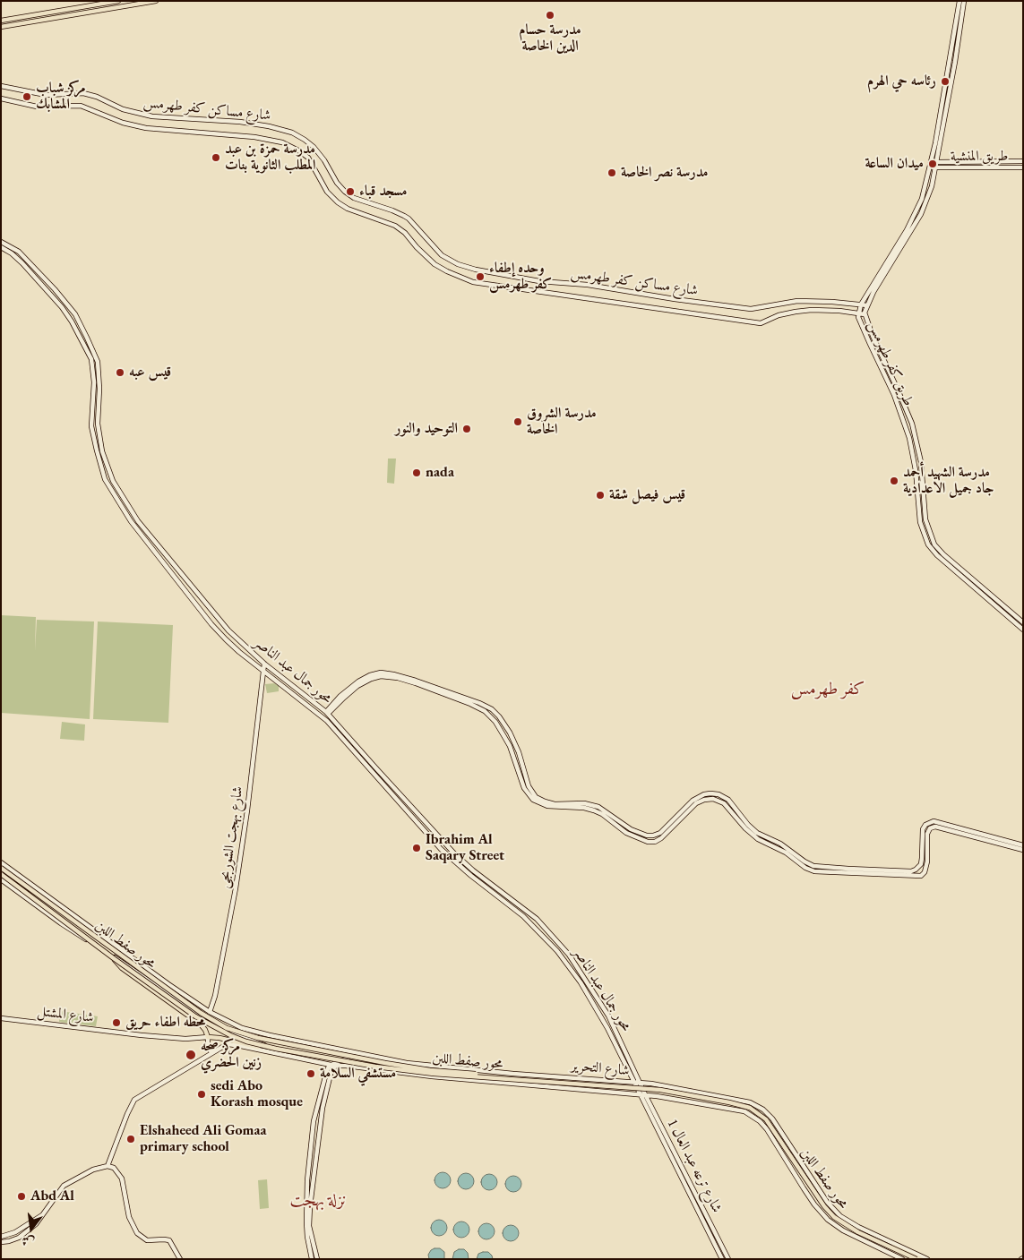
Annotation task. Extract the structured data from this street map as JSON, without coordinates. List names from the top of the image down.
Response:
{
  "streets": {
    "main road": ["محور صفط اللبن"],
    "street": [
      "شارع مساكن كفر طهرمس",
      "طريق المنشية",
      "طريق كفر طهرمس",
      "محور جمال عبد الناصر",
      "شارع بهجت الشوربجى",
      "شارع المشتل",
      "شارع التحرير",
      "شارع ترعه عبد العال 1"
    ]
  },
  "crossings": [
    ["شارع مساكن كفر طهرمس", "طريق كفر طهرمس"],
    ["طريق المنشية", "طريق كفر طهرمس"],
    ["محور جمال عبد الناصر", "شارع بهجت الشوربجى"],
    ["محور جمال عبد الناصر", "شارع التحرير"],
    ["محور جمال عبد الناصر", "شارع ترعه عبد العال 1"],
    ["شارع بهجت الشوربجى", "شارع التحرير"],
    ["شارع التحرير", "شارع ترعه عبد العال 1"]
  ],
  "districts": ["كفر طهرمس", "نزلة بهجت"],
  "places": [
    "مدرسة حسام الدين الخاصة",
    "رئاسه حي الهرم",
    "مركز شباب المشابك",
    "مدرسة حمزة بن عبد المطلب الثانوية بنات",
    "ميدان الساعة",
    "مدرسة نصر الخاصة",
    "مسجد قباء",
    "وحده إطفاء كفر طهرمس",
    "قيس عبه",
    "مدرسة الشروق الخاصة",
    "التوحيد والنور",
    "nada",
    "مدرسة الشهيد أحمد جاد جميل الاعدادية",
    "قيس فيصل شقة",
    "Ibrahim Al Saqary Street",
    "محطه اطفاء حريق",
    "مركز صحه زنين الحضري",
    "مستشفي السلامة",
    "sedi Abo Korash mosque",
    "Elshaheed Ali Gomaa primary school",
    "Abd Al"
  ],
  "north": "bottom"
}
